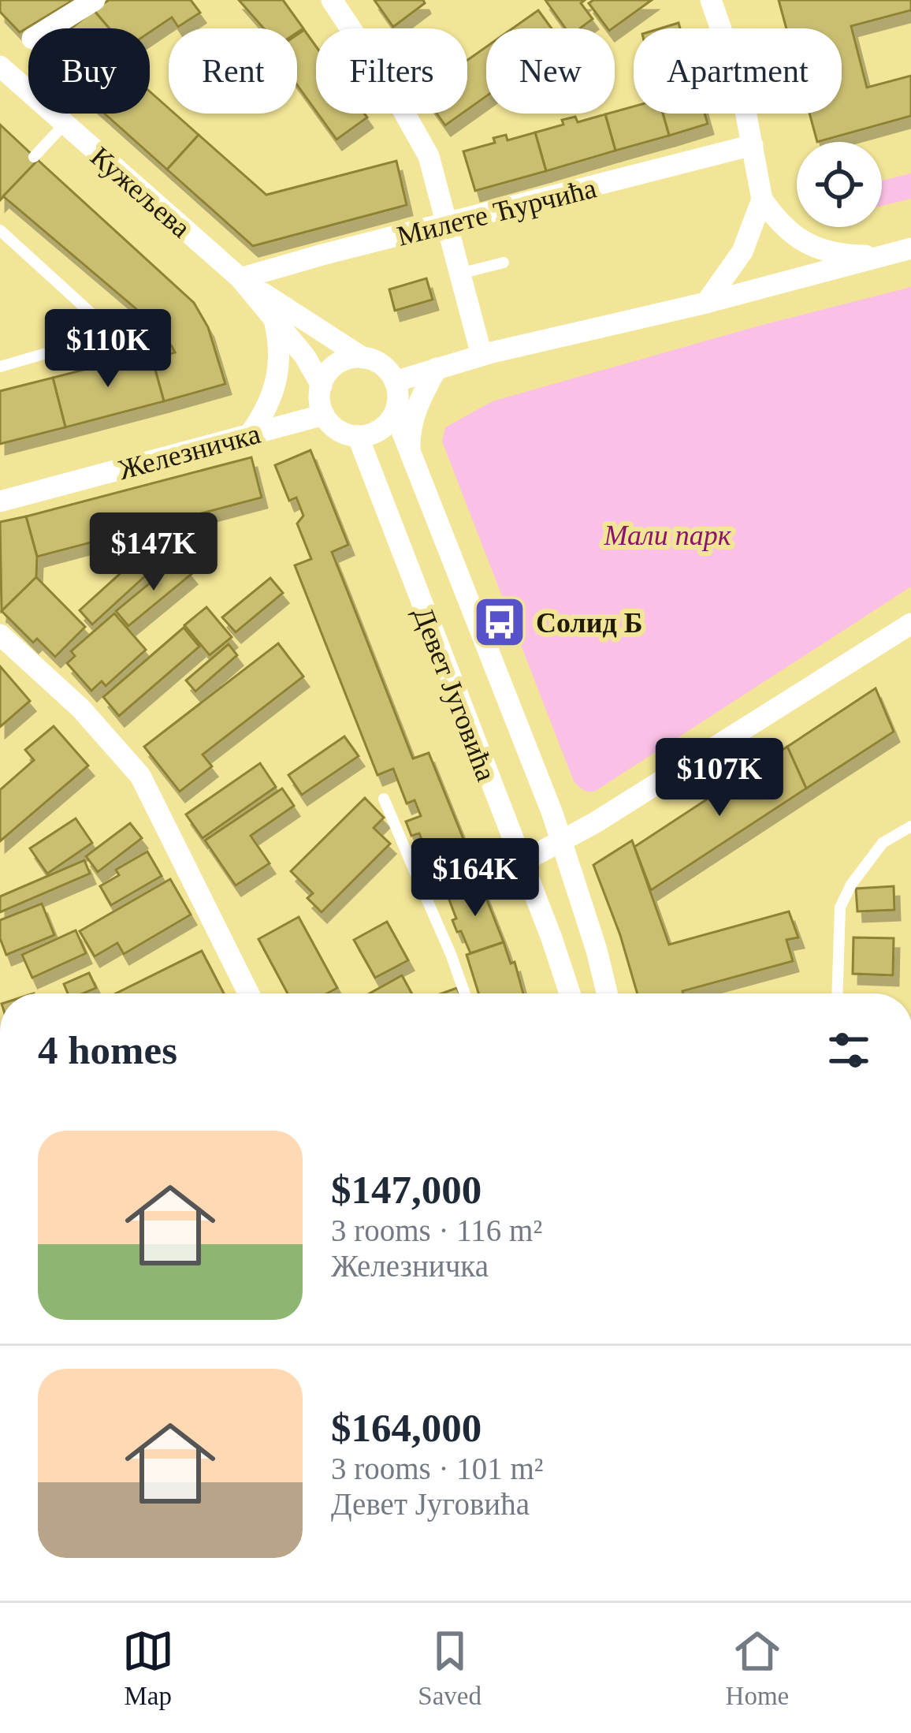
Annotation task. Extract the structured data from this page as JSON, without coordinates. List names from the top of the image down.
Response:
{
  "streets": {
    "street": [
      "Кужељева",
      "Милете Ћурчића",
      "Железничка",
      "Девет Југовића"
    ]
  },
  "crossings": [
    ["Кужељева", "Милете Ћурчића"],
    ["Кужељева", "Железничка"],
    ["Кужељева", "Девет Југовића"],
    ["Железничка", "Девет Југовића"]
  ],
  "parks": ["Мали парк"],
  "places": {
    "bus stop": ["Солид Б"]
  },
  "page": {
    "chip": [
      "Buy",
      "Rent",
      "Filters",
      "New",
      "Apartment"
    ],
    "price": [
      "$110K",
      "$147K",
      "$107K",
      "$164K"
    ],
    "heading": "4 homes",
    "list": [
      {
        "name": "$147,000",
        "note": "3 rooms · 116 m² · Железничка"
      },
      {
        "name": "$164,000",
        "note": "3 rooms · 101 m² · Девет Југовића"
      }
    ],
    "tabs": ["Map", "Saved", "Home"]
  }
}
